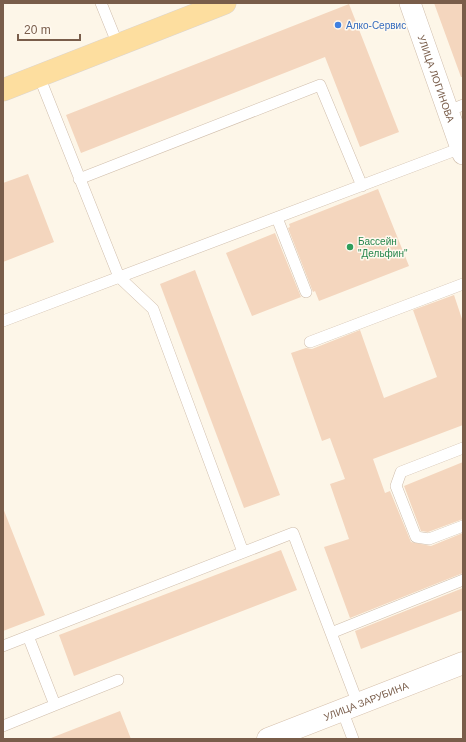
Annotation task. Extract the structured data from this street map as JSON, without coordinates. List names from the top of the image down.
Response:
{
  "streets": {
    "street": ["УЛИЦА ЛОГИНОВА", "УЛИЦА ЗАРУБИНА"]
  },
  "places": ["Алко-Сервис", "Бассейн \"Дельфин\""],
  "scale_bar": "20 m"
}
